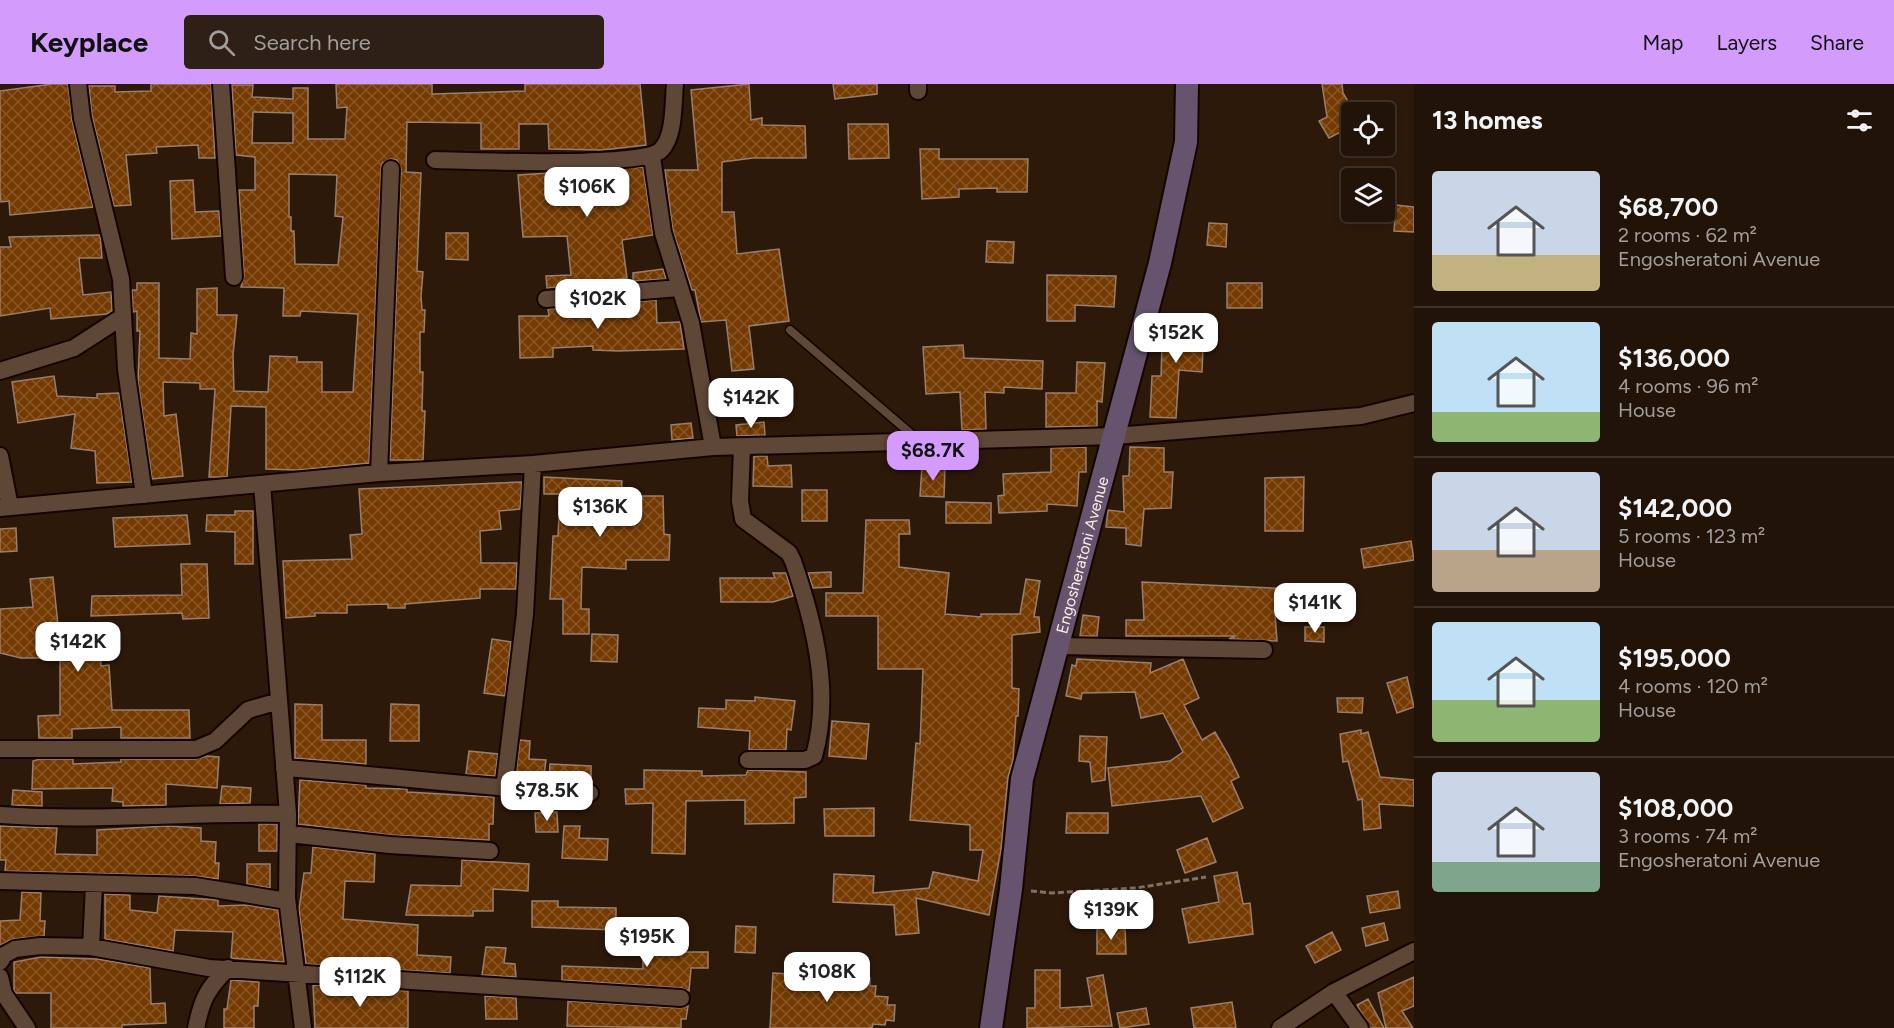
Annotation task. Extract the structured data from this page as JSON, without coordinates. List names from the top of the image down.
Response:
{
  "streets": {
    "street": ["Engosheratoni Avenue"]
  },
  "page": {
    "header": "Keyplace",
    "search": "Search here",
    "nav": ["Map", "Layers", "Share"],
    "heading": "13 homes",
    "list": [
      {
        "name": "$68,700",
        "note": "2 rooms · 62 m² · Engosheratoni Avenue"
      },
      {
        "name": "$136,000",
        "note": "4 rooms · 96 m² · House"
      },
      {
        "name": "$142,000",
        "note": "5 rooms · 123 m² · House"
      },
      {
        "name": "$195,000",
        "note": "4 rooms · 120 m² · House"
      },
      {
        "name": "$108,000",
        "note": "3 rooms · 74 m² · Engosheratoni Avenue"
      }
    ],
    "price": [
      "$106K",
      "$102K",
      "$152K",
      "$142K",
      "$68.7K",
      "$136K",
      "$141K",
      "$142K",
      "$78.5K",
      "$139K",
      "$195K",
      "$108K",
      "$112K"
    ]
  }
}
